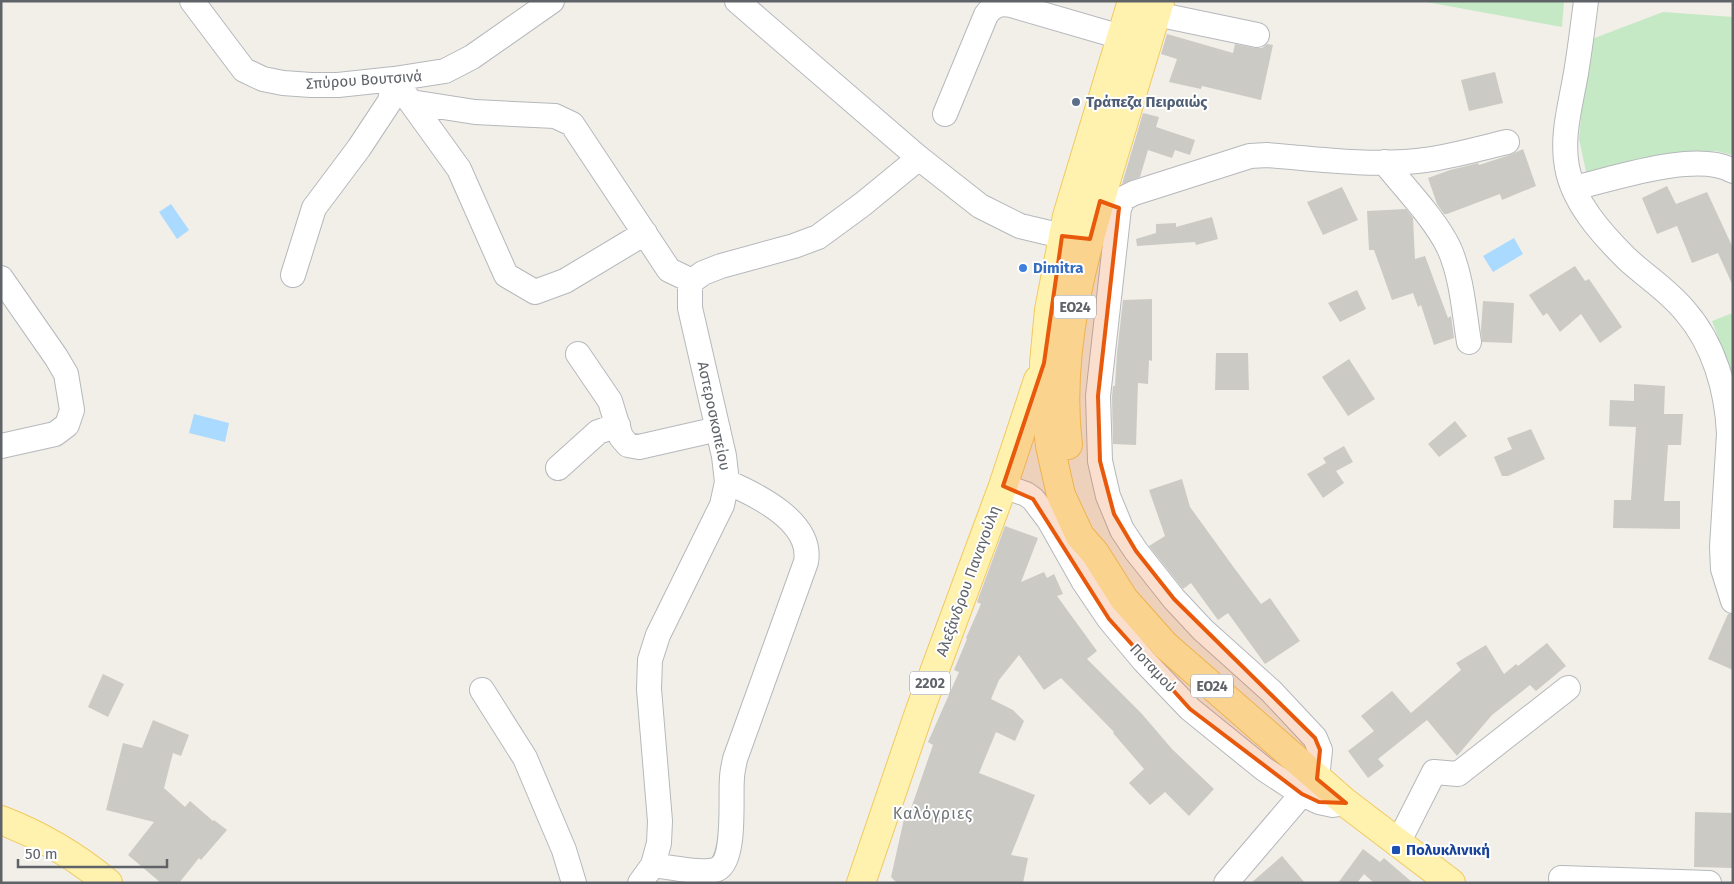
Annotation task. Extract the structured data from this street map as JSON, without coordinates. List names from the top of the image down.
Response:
{
  "streets": {
    "main road": ["ΕΟ24", "Αλεξάνδρου Παναγούλη", "2202"],
    "street": ["Σπύρου Βουτσινά", "Αστεροσκοπείου", "Ποταμού"]
  },
  "crossings": [
    ["ΕΟ24", "Αλεξάνδρου Παναγούλη"],
    ["ΕΟ24", "Ποταμού"],
    ["Αλεξάνδρου Παναγούλη", "Ποταμού"]
  ],
  "districts": ["Καλόγριες"],
  "places": {
    "other": ["Τράπεζα Πειραιώς", "Dimitra"],
    "transit": ["Πολυκλινική"]
  },
  "scale_bar": "50 m"
}
